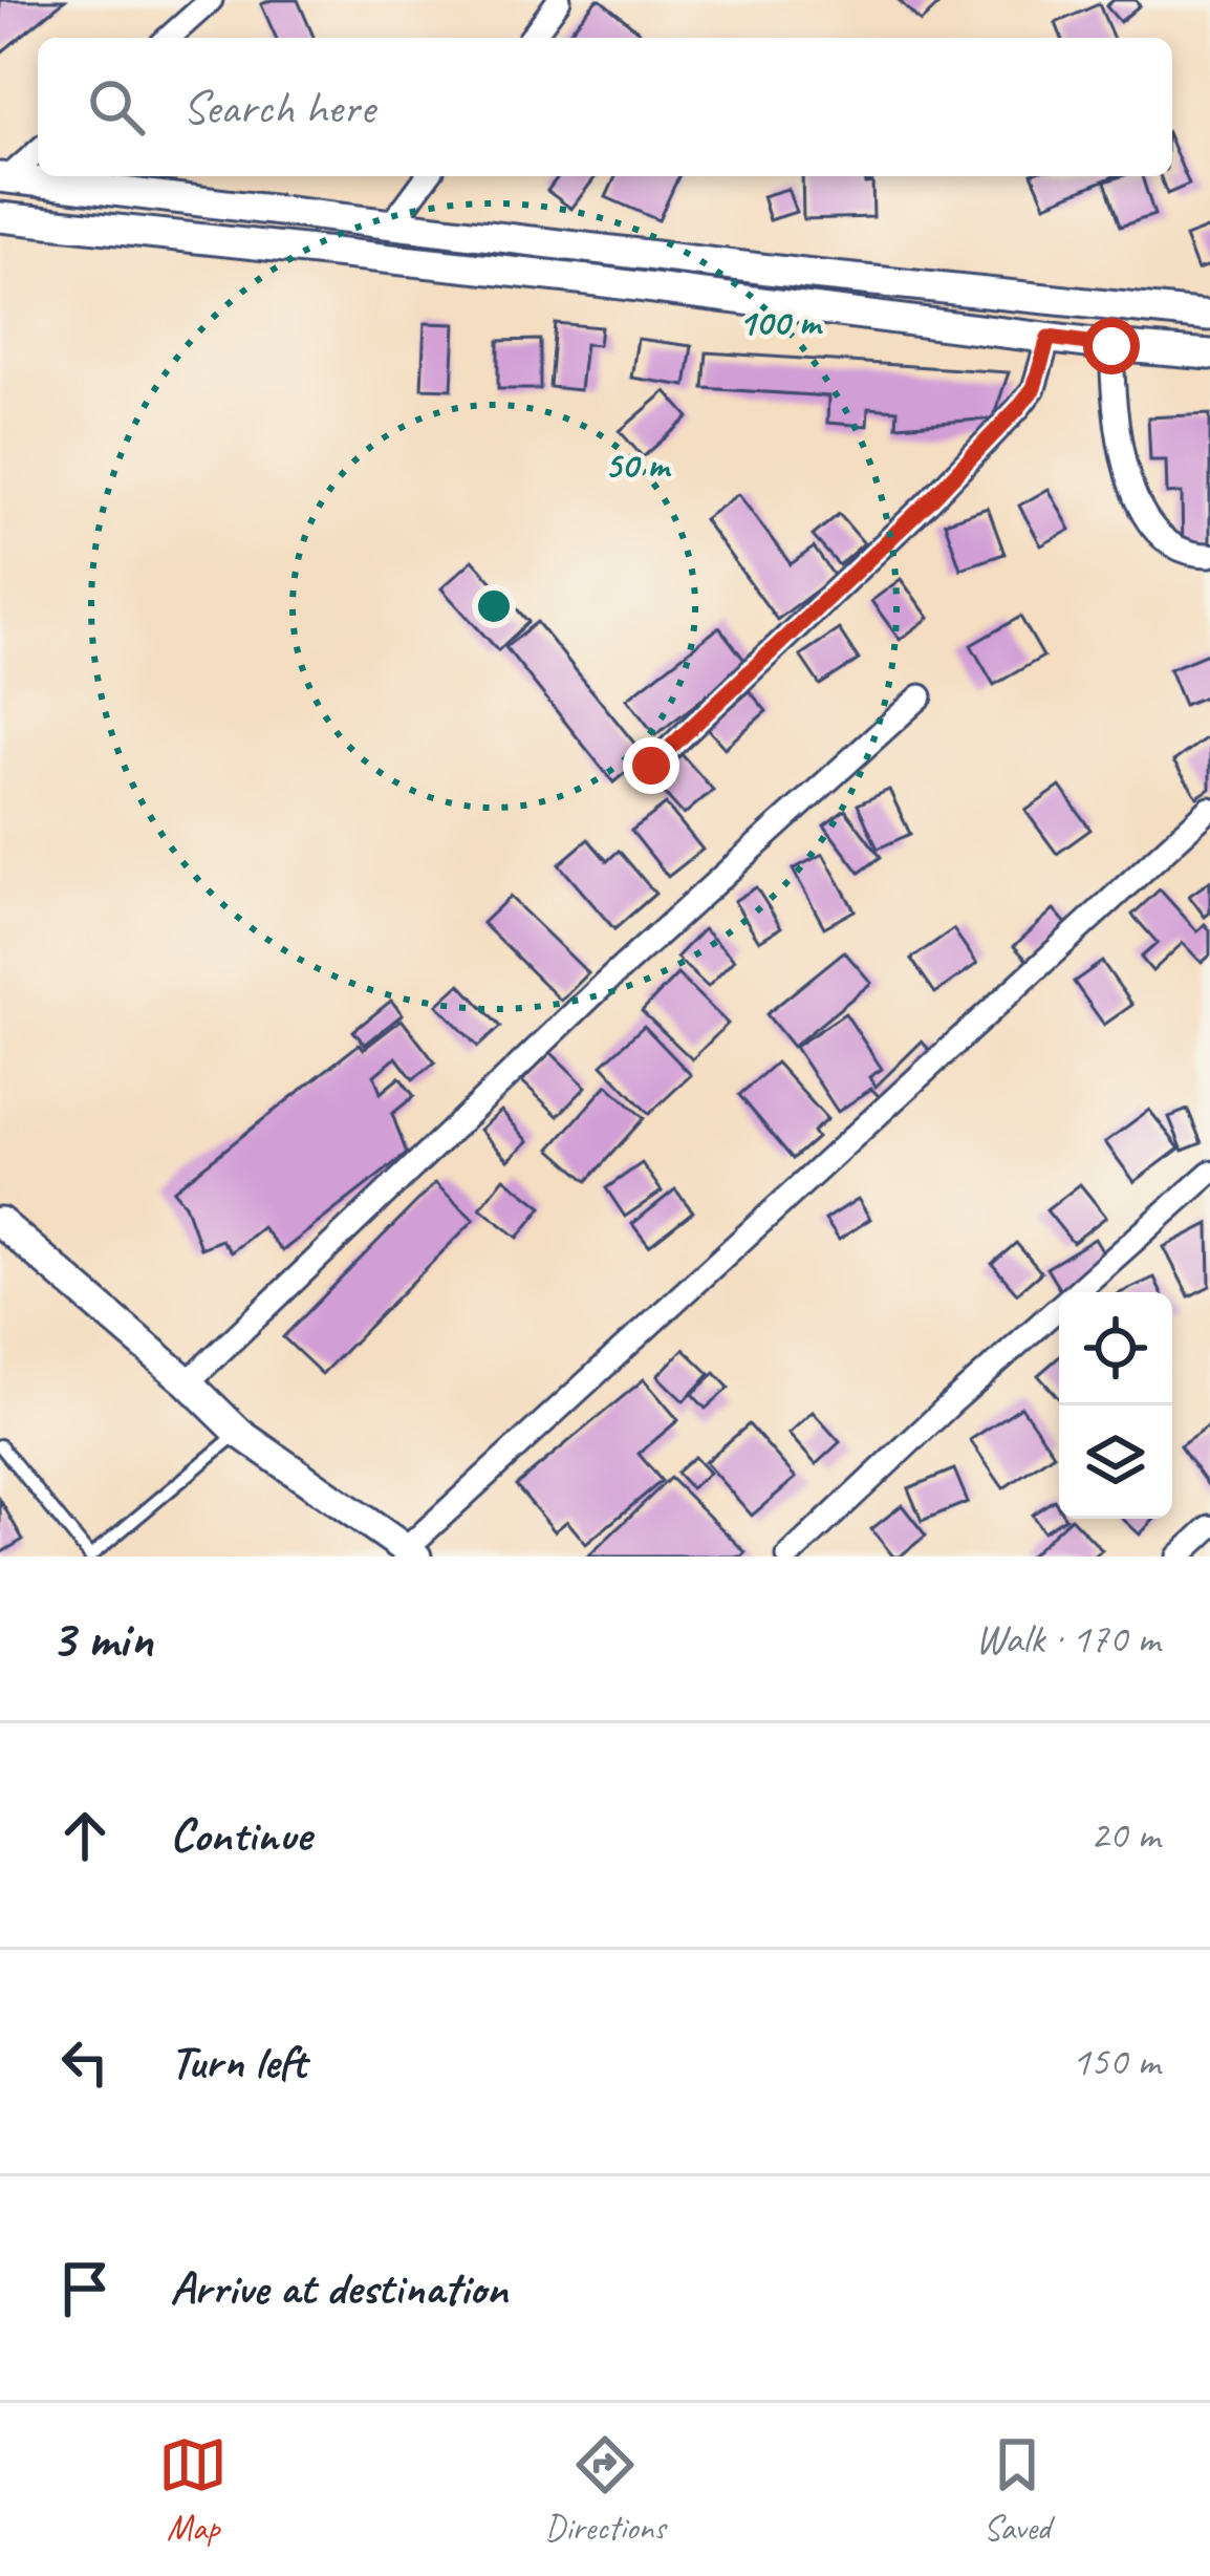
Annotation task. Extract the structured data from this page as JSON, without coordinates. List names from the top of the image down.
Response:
{
  "page": {
    "search": "Search here",
    "heading": ["3 min", "Walk · 170 m"],
    "list": [
      ["Continue", "20 m"],
      ["Turn left", "150 m"],
      "Arrive at destination"
    ],
    "nav": ["Map", "Directions", "Saved"]
  },
  "rings": ["100 m", "50 m"]
}
